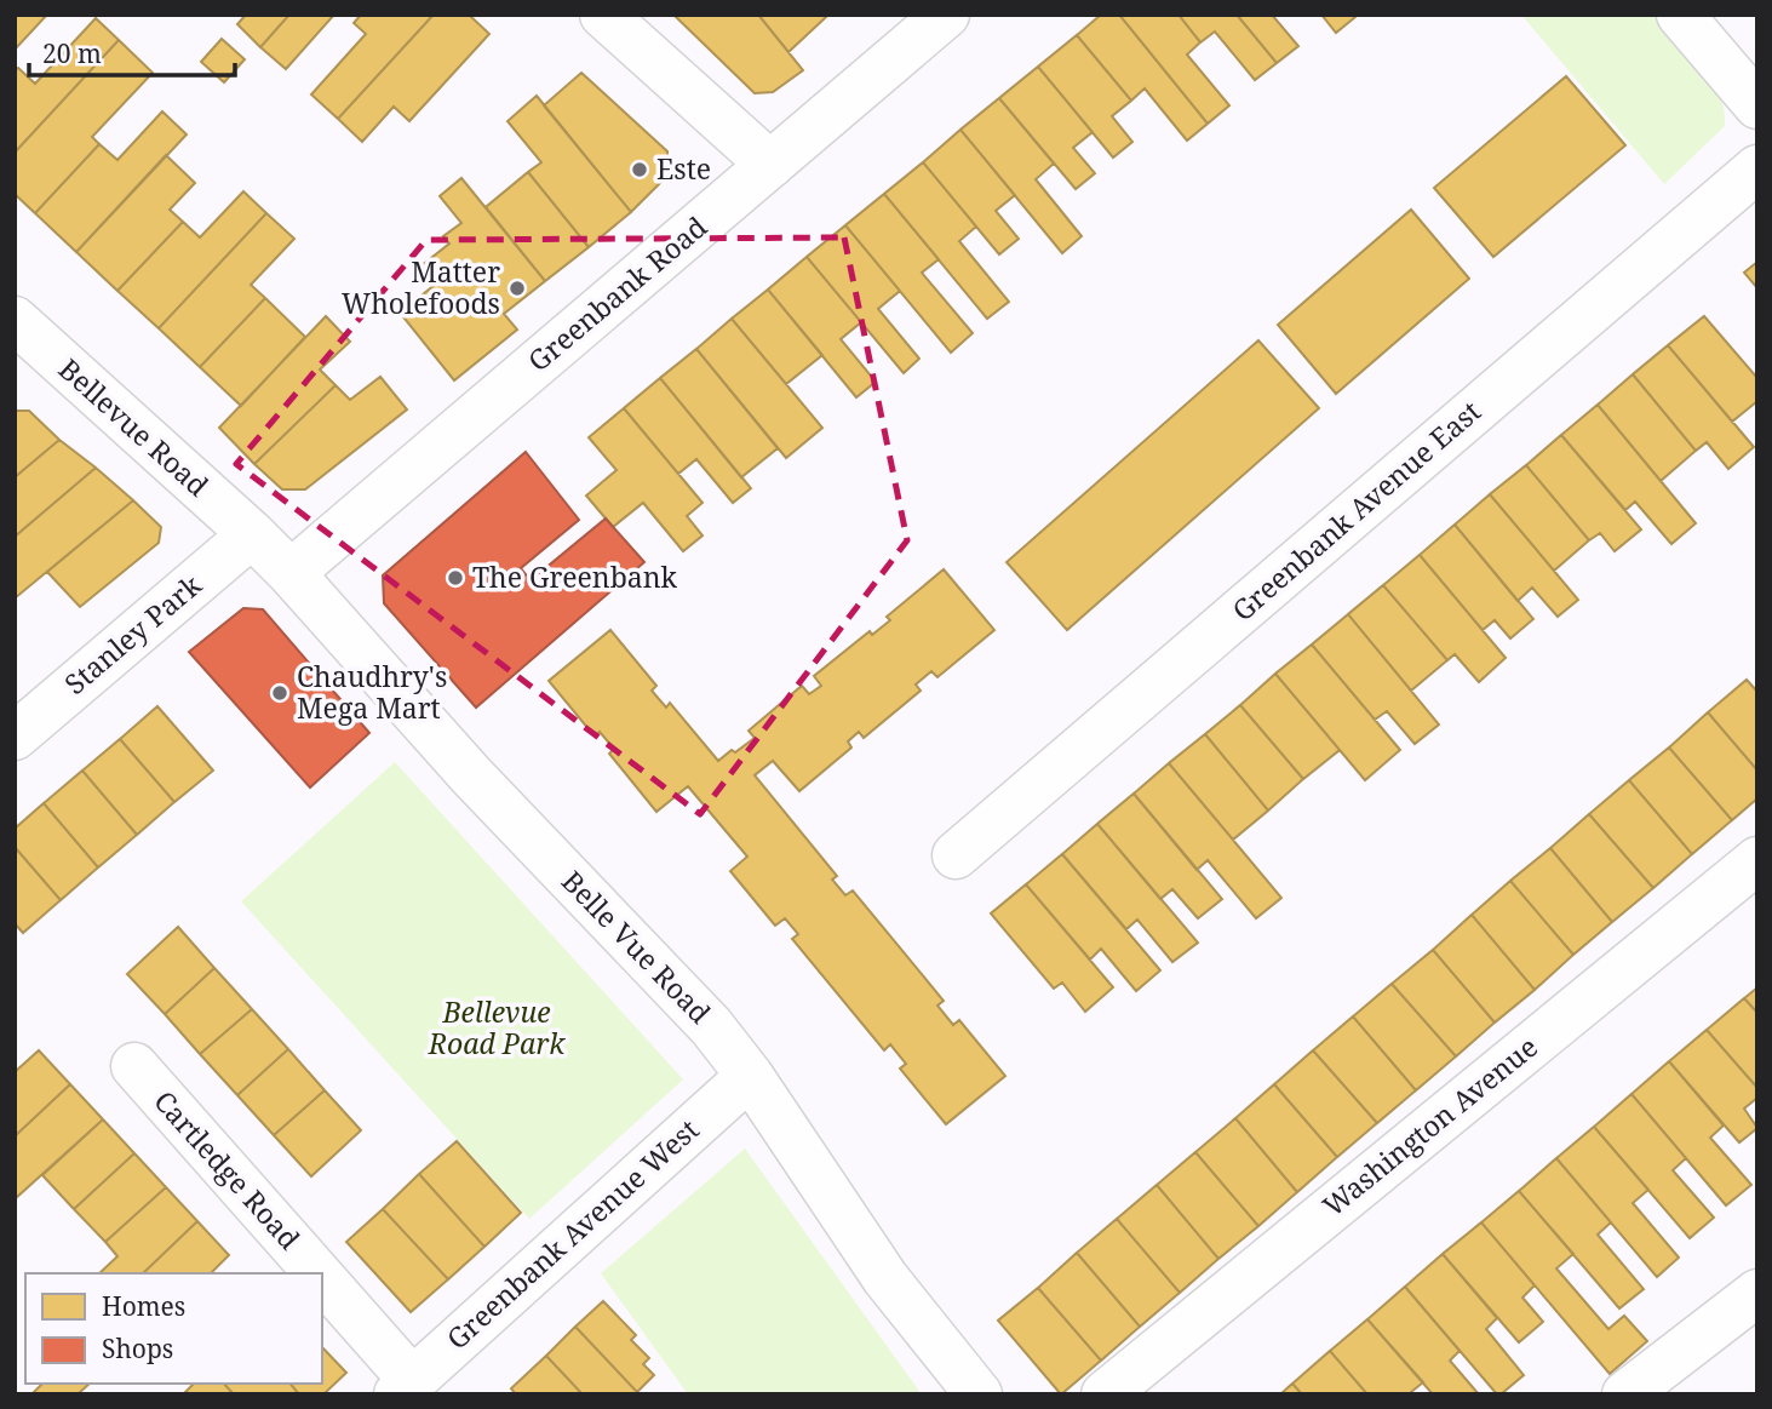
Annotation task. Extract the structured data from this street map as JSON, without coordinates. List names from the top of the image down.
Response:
{
  "streets": {
    "street": [
      "Greenbank Road",
      "Bellevue Road",
      "Greenbank Avenue East",
      "Stanley Park",
      "Belle Vue Road",
      "Washington Avenue",
      "Cartledge Road",
      "Greenbank Avenue West"
    ]
  },
  "crossings": [
    ["Greenbank Road", "Belle Vue Road"],
    ["Bellevue Road", "Stanley Park"],
    ["Bellevue Road", "Belle Vue Road"],
    ["Stanley Park", "Belle Vue Road"],
    ["Belle Vue Road", "Greenbank Avenue West"],
    ["Cartledge Road", "Greenbank Avenue West"]
  ],
  "parks": ["Bellevue Road Park"],
  "places": [
    "Este",
    "Matter Wholefoods",
    "The Greenbank",
    "Chaudhry's Mega Mart"
  ],
  "legend": ["Homes", "Shops"],
  "scale_bar": "20 m"
}
